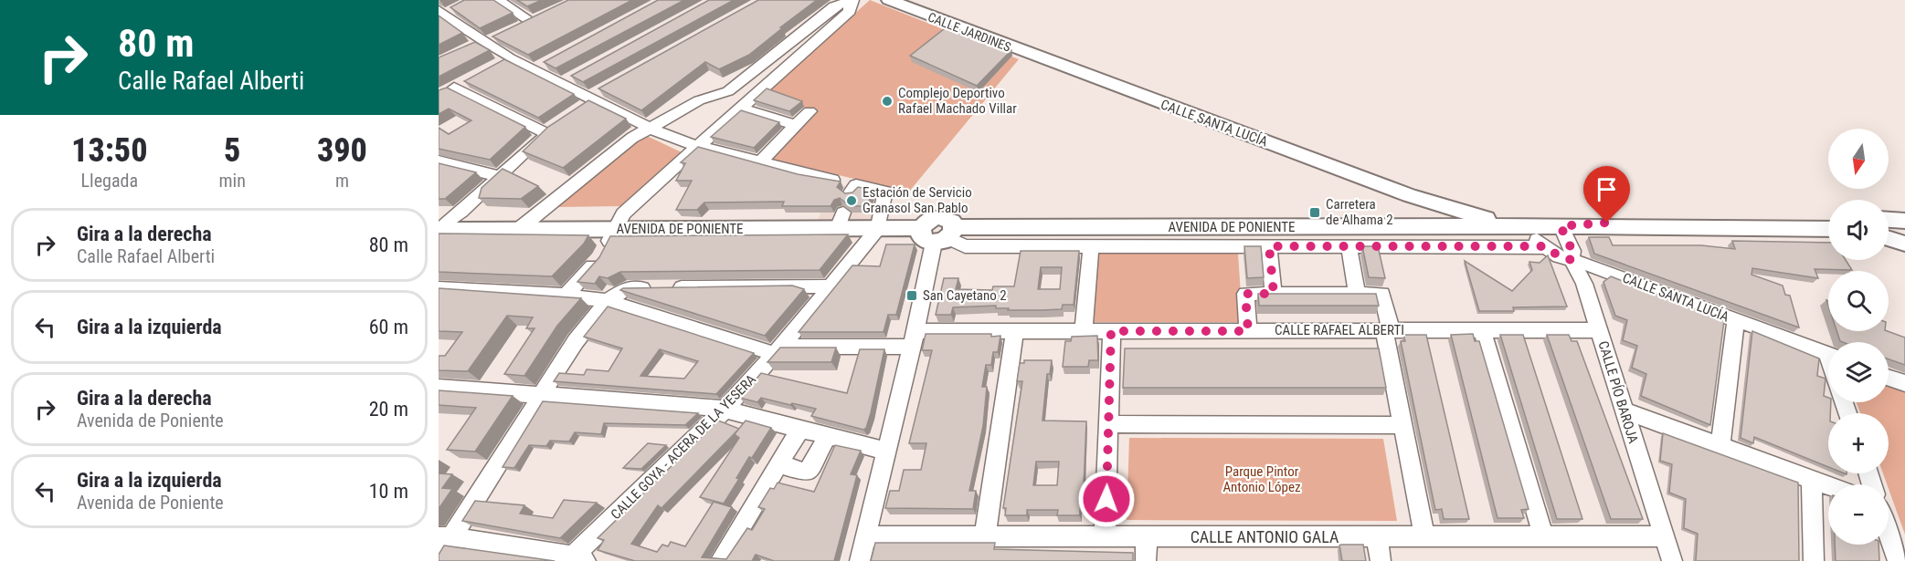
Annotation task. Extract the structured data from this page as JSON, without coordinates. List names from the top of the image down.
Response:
{
  "streets": {
    "main road": ["CALLE JARDINES", "CALLE SANTA LUCÍA", "AVENIDA DE PONIENTE"],
    "street": [
      "CALLE RAFAEL ALBERTI",
      "CALLE PÍO BAROJA",
      "CALLE GOYA - ACERA DE LA YESERA",
      "CALLE ANTONIO GALA"
    ]
  },
  "crossings": [
    ["CALLE JARDINES", "CALLE SANTA LUCÍA"],
    ["CALLE SANTA LUCÍA", "AVENIDA DE PONIENTE"],
    ["CALLE SANTA LUCÍA", "CALLE PÍO BAROJA"],
    ["AVENIDA DE PONIENTE", "CALLE PÍO BAROJA"],
    ["AVENIDA DE PONIENTE", "CALLE GOYA - ACERA DE LA YESERA"],
    ["CALLE RAFAEL ALBERTI", "CALLE PÍO BAROJA"],
    ["CALLE RAFAEL ALBERTI", "CALLE GOYA - ACERA DE LA YESERA"],
    ["CALLE PÍO BAROJA", "CALLE ANTONIO GALA"]
  ],
  "parks": ["Parque Pintor Antonio López"],
  "places": {
    "other": ["Complejo Deportivo Rafael Machado Villar", "Estación de Servicio Granasol San Pablo"],
    "transit": ["Carretera de Alhama 2", "San Cayetano 2"]
  },
  "north": "bottom",
  "page": {
    "turn": ["80 m", "Calle Rafael Alberti"],
    "eta": [
      "13:50",
      "Llegada",
      "5",
      "min",
      "390",
      "m"
    ],
    "map_buttons": ["+", "−"],
    "list": [
      {
        "name": "Gira a la derecha",
        "note": "Calle Rafael Alberti",
        "value": "80 m"
      },
      {
        "name": "Gira a la izquierda",
        "value": "60 m"
      },
      {
        "name": "Gira a la derecha",
        "note": "Avenida de Poniente",
        "value": "20 m"
      },
      {
        "name": "Gira a la izquierda",
        "note": "Avenida de Poniente",
        "value": "10 m"
      }
    ]
  }
}
